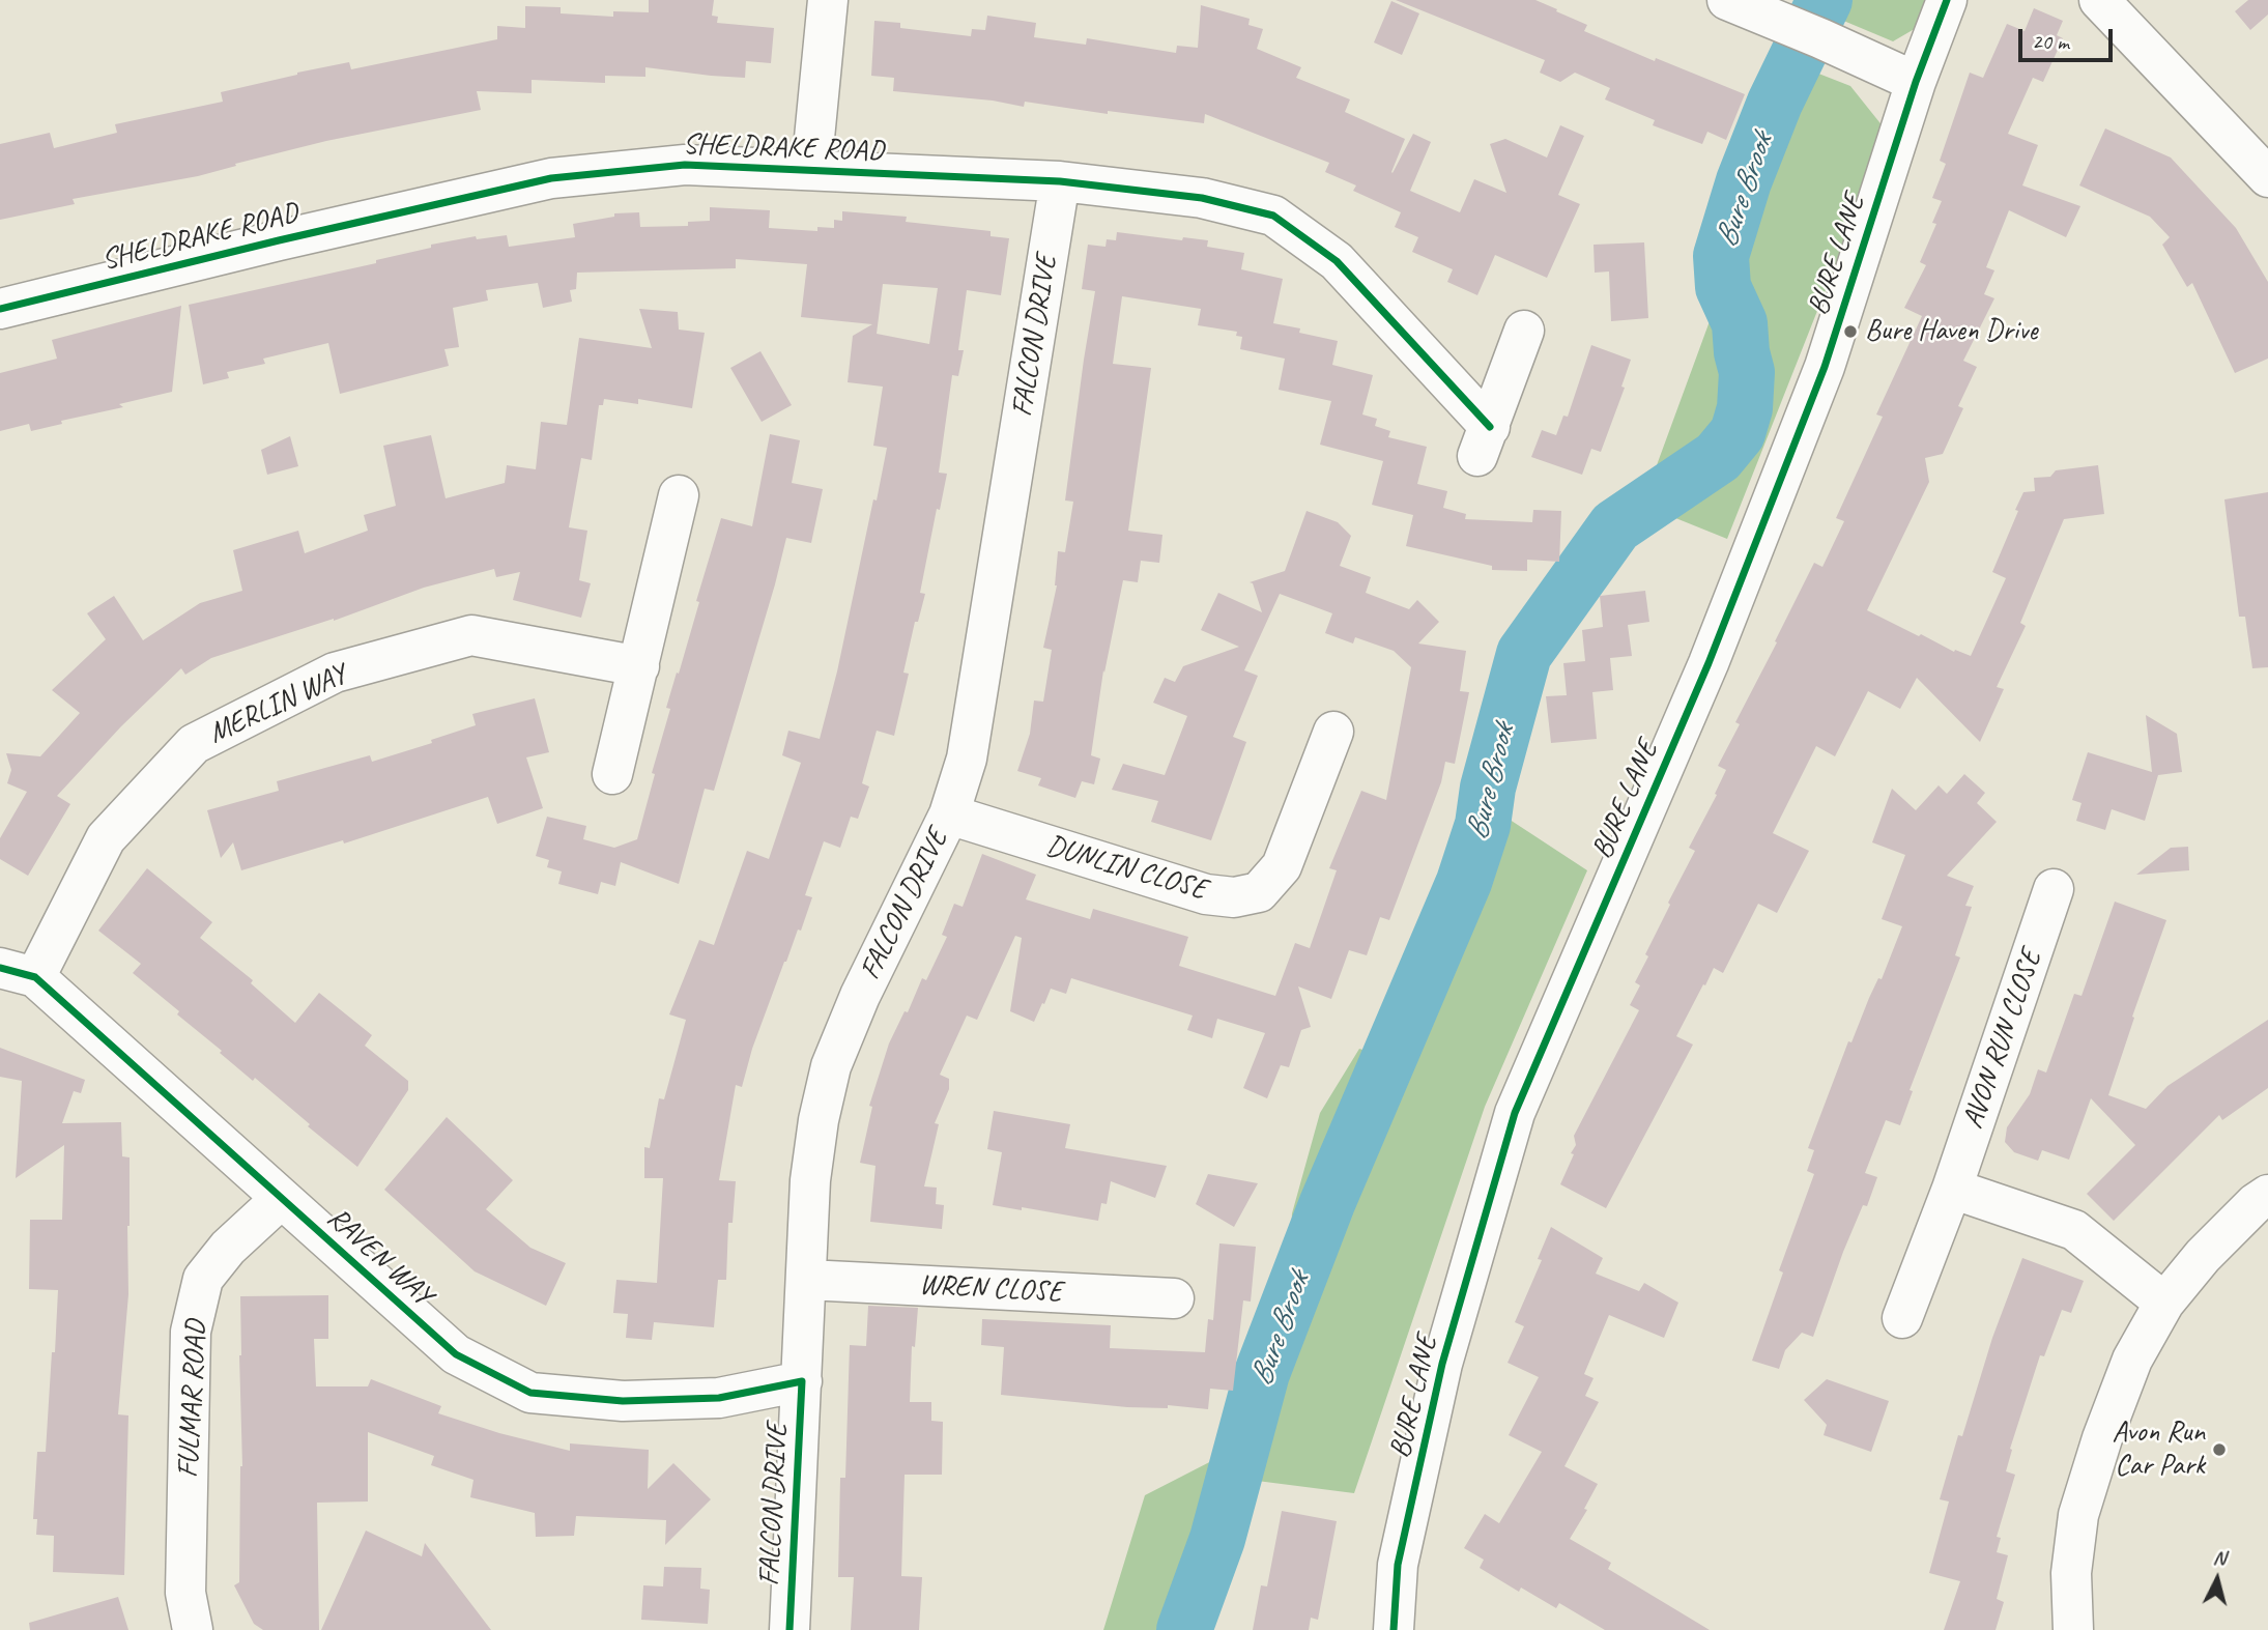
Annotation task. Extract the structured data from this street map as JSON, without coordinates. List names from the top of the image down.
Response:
{
  "streets": {
    "street": [
      "SHELDRAKE ROAD",
      "BURE LANE",
      "FALCON DRIVE",
      "MERLIN WAY",
      "DUNLIN CLOSE",
      "AVON RUN CLOSE",
      "RAVEN WAY",
      "WREN CLOSE",
      "FULMAR ROAD"
    ]
  },
  "crossings": [
    ["SHELDRAKE ROAD", "FALCON DRIVE"],
    ["FALCON DRIVE", "DUNLIN CLOSE"],
    ["FALCON DRIVE", "RAVEN WAY"],
    ["FALCON DRIVE", "WREN CLOSE"],
    ["MERLIN WAY", "RAVEN WAY"],
    ["RAVEN WAY", "FULMAR ROAD"]
  ],
  "water": ["Bure Brook"],
  "places": ["Bure Haven Drive", "Avon Run Car Park"],
  "scale_bar": "20 m",
  "north": "top"
}
